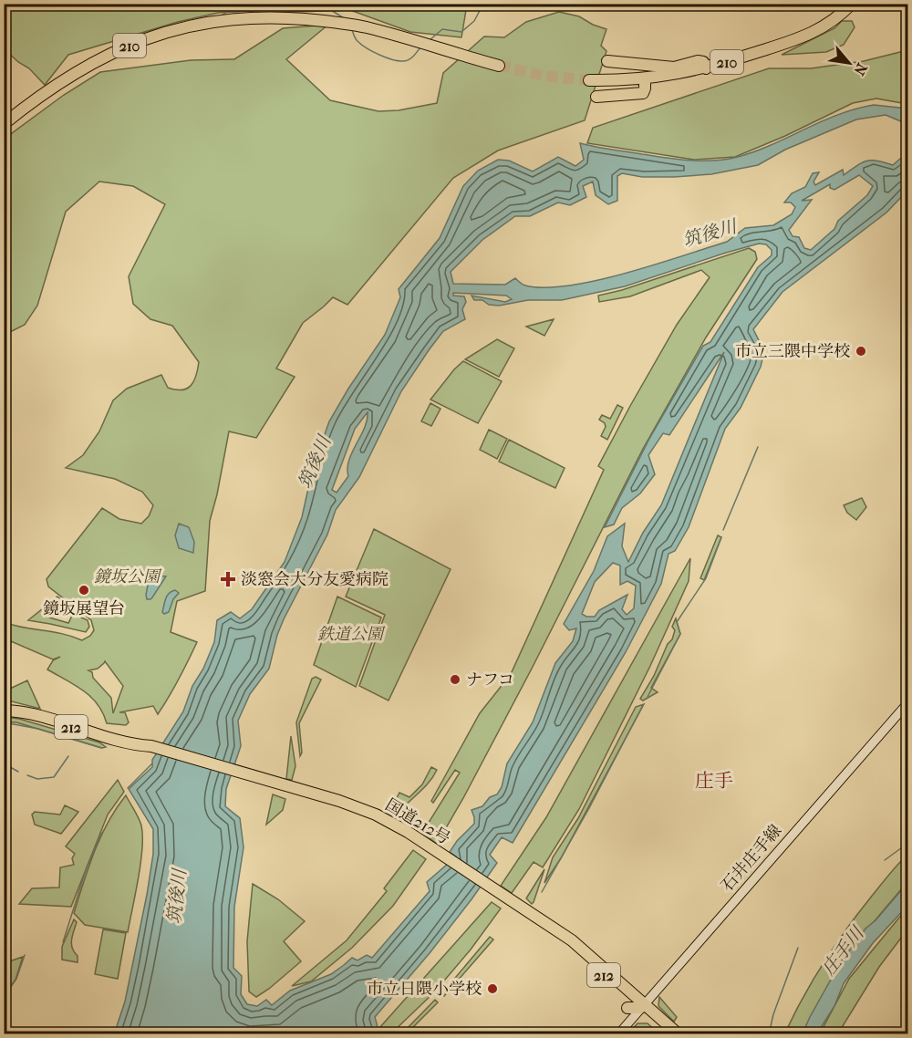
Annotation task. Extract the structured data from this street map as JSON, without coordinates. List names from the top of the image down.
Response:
{
  "streets": {
    "highway": ["210", "212", "国道212号"],
    "main road": ["石井庄手線"]
  },
  "crossings": [
    ["212", "国道212号"],
    ["212", "石井庄手線"],
    ["国道212号", "石井庄手線"]
  ],
  "districts": ["庄手"],
  "water": ["筑後川", "庄手川"],
  "parks": ["鏡坂公園", "鉄道公園"],
  "places": {
    "other": [
      "市立三隈中学校",
      "鏡坂展望台",
      "ナフコ",
      "市立日隈小学校"
    ],
    "health": ["淡窓会大分友愛病院"]
  },
  "north": "bottom right"
}
